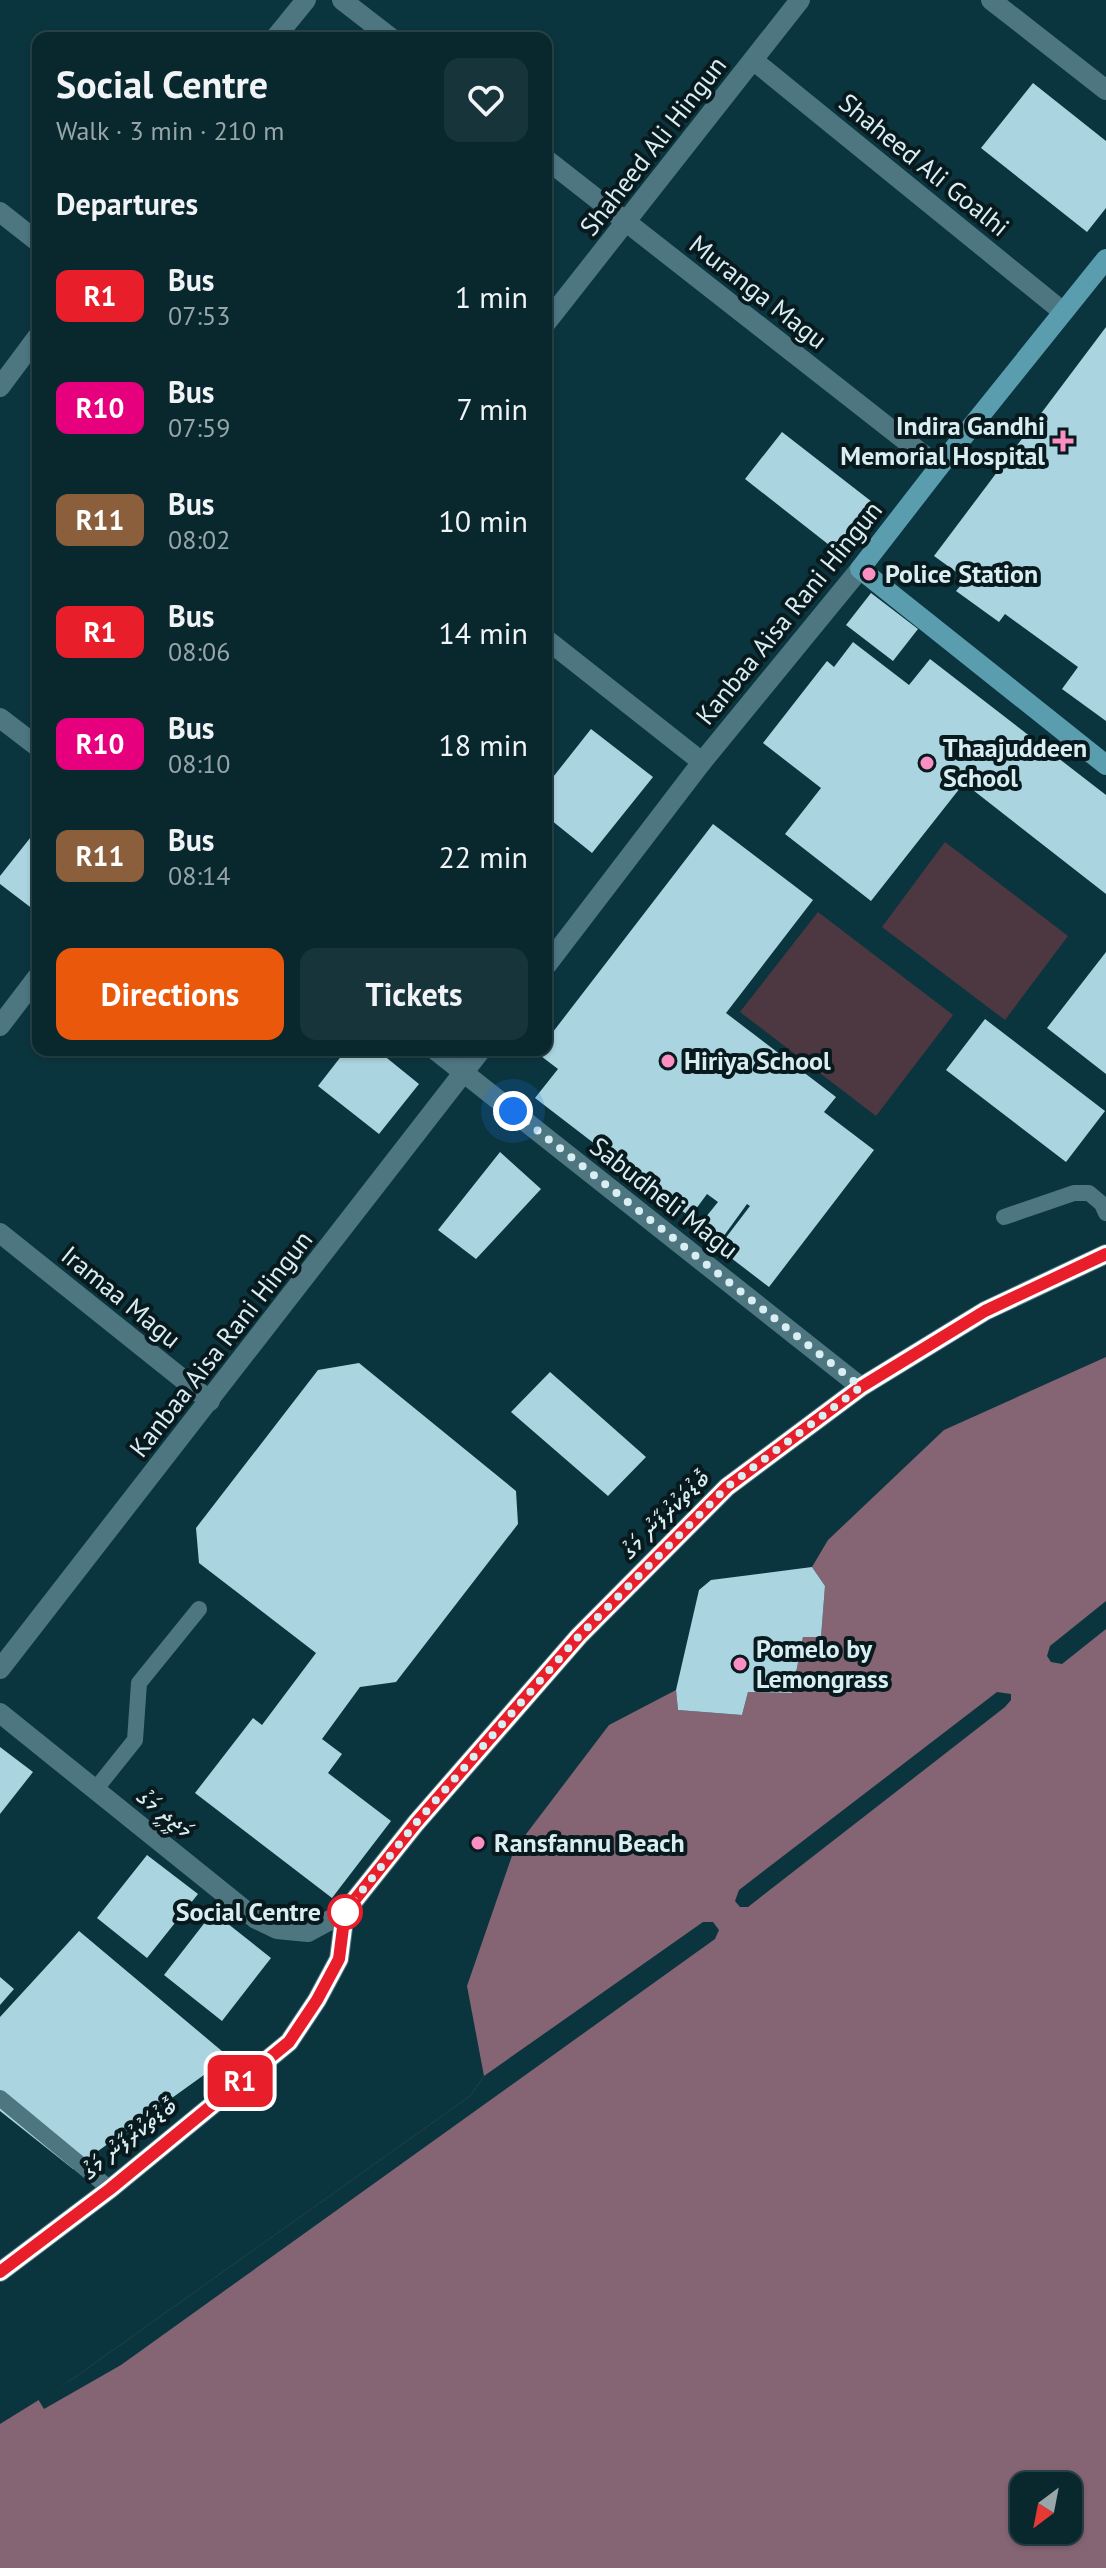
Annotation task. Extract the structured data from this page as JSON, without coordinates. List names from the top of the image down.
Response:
{
  "streets": {
    "main road": ["Kanbaa Aisa Rani Hingun"],
    "street": [
      "Shaheed Ali Hingun",
      "Shaheed Ali Goalhi",
      "Muranga Magu",
      "Sabudheli Magu",
      "Iramaa Magu",
      "ބޮޑުތަކުރުފާނު މަގު",
      "މަޖީދީ މަގު"
    ]
  },
  "crossings": [
    ["Shaheed Ali Hingun", "Shaheed Ali Goalhi"],
    ["Shaheed Ali Hingun", "Muranga Magu"],
    ["Shaheed Ali Goalhi", "Kanbaa Aisa Rani Hingun"],
    ["Muranga Magu", "Kanbaa Aisa Rani Hingun"],
    ["Kanbaa Aisa Rani Hingun", "Sabudheli Magu"],
    ["Kanbaa Aisa Rani Hingun", "Iramaa Magu"],
    ["Sabudheli Magu", "ބޮޑުތަކުރުފާނު މަގު"],
    ["ބޮޑުތަކުރުފާނު މަގު", "މަޖީދީ މަގު"]
  ],
  "places": {
    "health": ["Indira Gandhi Memorial Hospital"],
    "other": [
      "Police Station",
      "Thaajuddeen School",
      "Hiriya School",
      "Pomelo by Lemongrass",
      "Ransfannu Beach",
      "Social Centre"
    ]
  },
  "lines": ["bus line R1"],
  "north": "bottom left",
  "page": {
    "on_map": "R1",
    "heading": [
      ["Social Centre", "Walk · 3 min · 210 m"],
      "Departures"
    ],
    "list": [
      {
        "mark": "R1",
        "name": "Bus",
        "note": "07:53",
        "value": "1 min"
      },
      {
        "mark": "R10",
        "name": "Bus",
        "note": "07:59",
        "value": "7 min"
      },
      {
        "mark": "R11",
        "name": "Bus",
        "note": "08:02",
        "value": "10 min"
      },
      {
        "mark": "R1",
        "name": "Bus",
        "note": "08:06",
        "value": "14 min"
      },
      {
        "mark": "R10",
        "name": "Bus",
        "note": "08:10",
        "value": "18 min"
      },
      {
        "mark": "R11",
        "name": "Bus",
        "note": "08:14",
        "value": "22 min"
      }
    ],
    "buttons": ["Directions", "Tickets"]
  }
}
